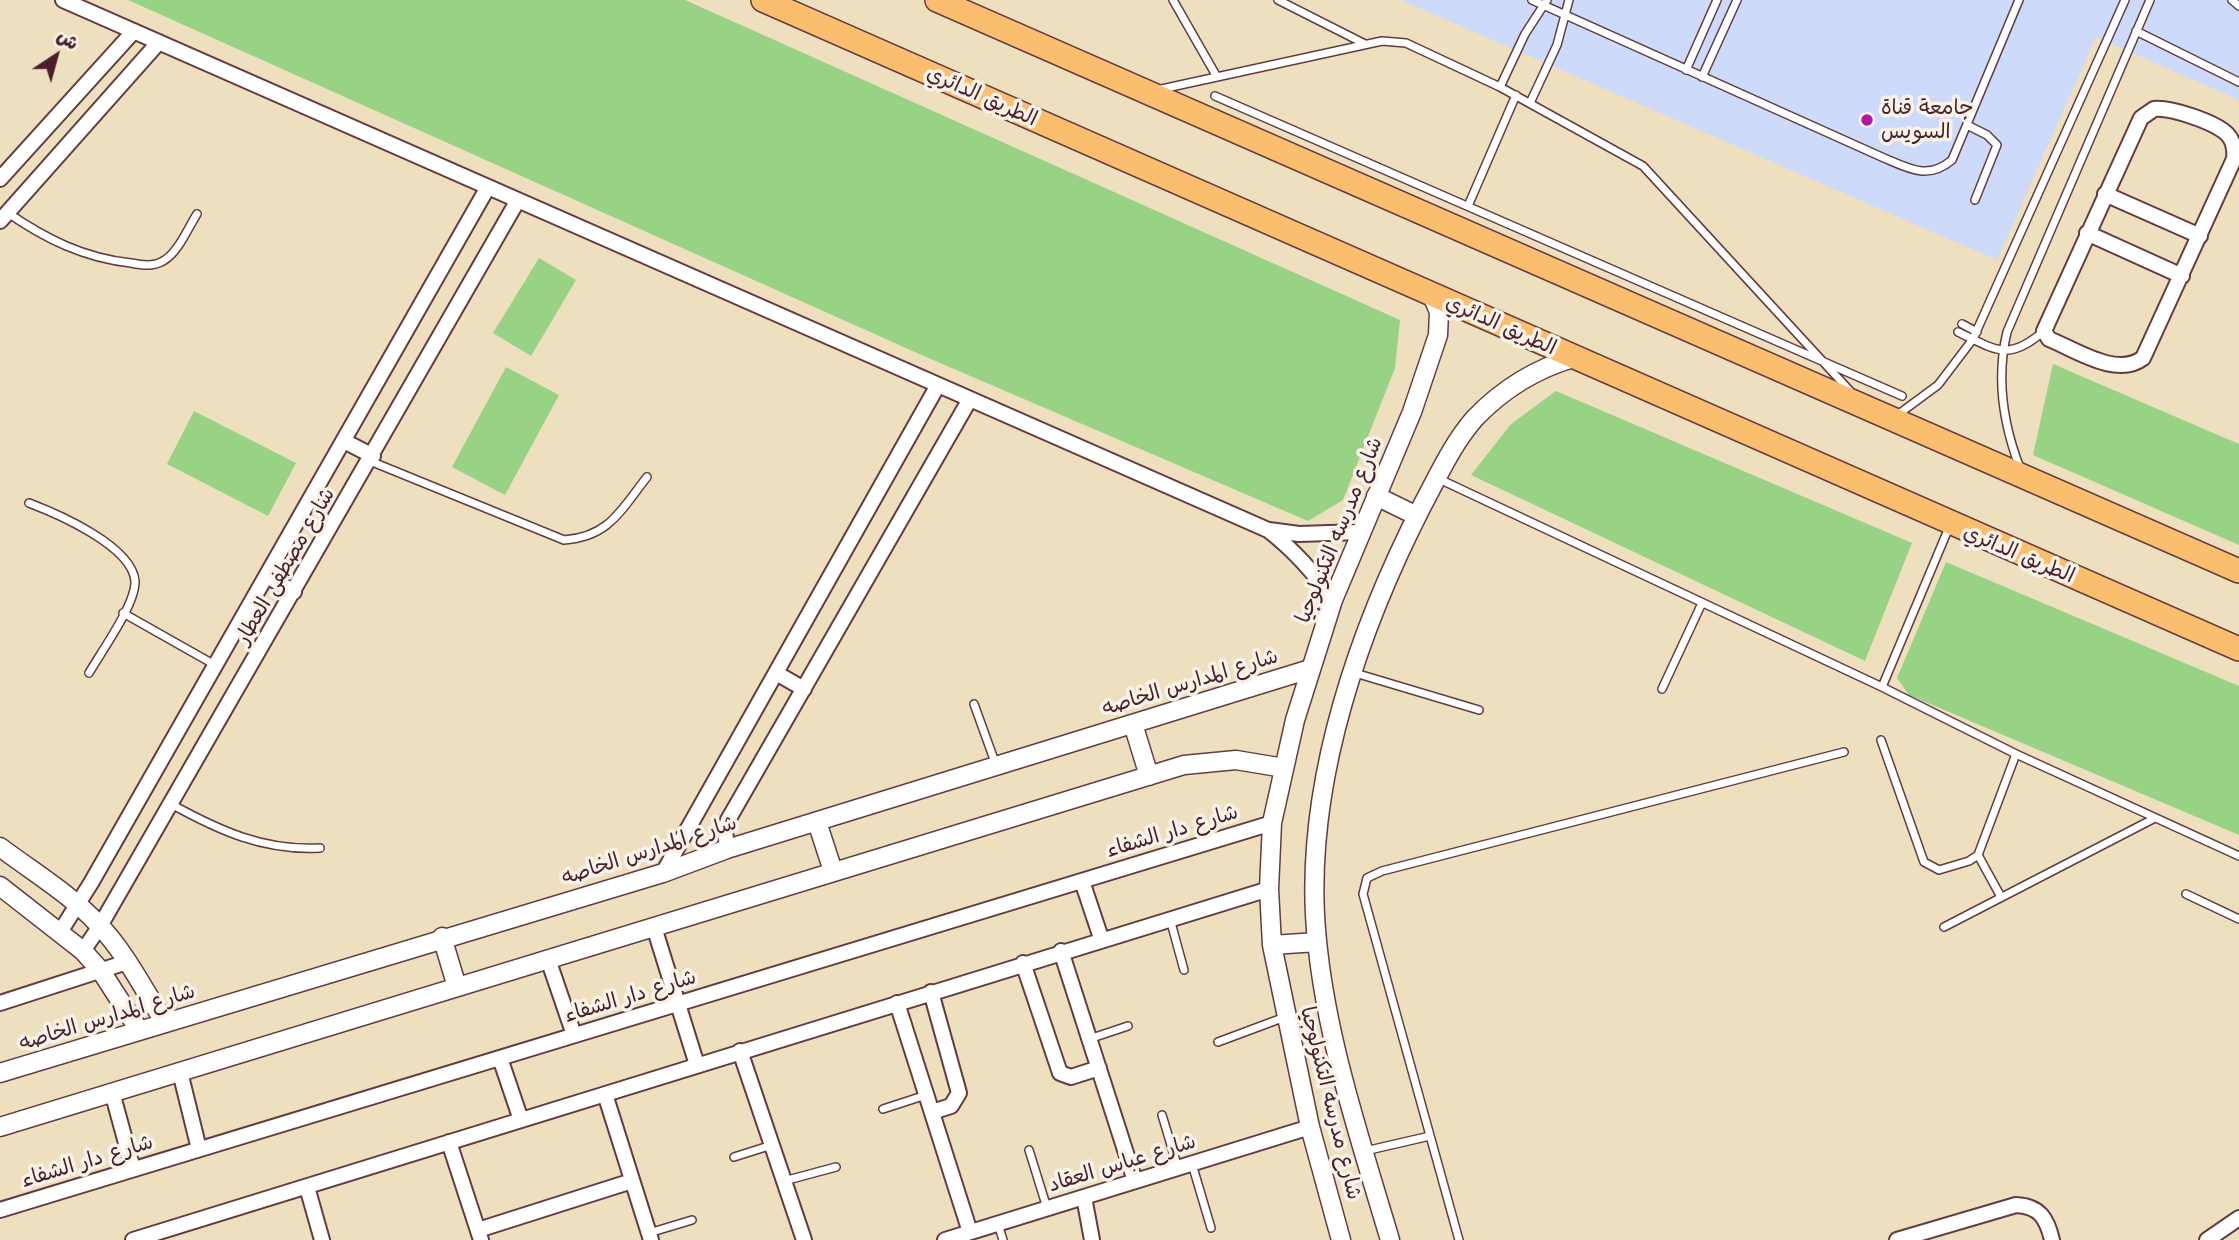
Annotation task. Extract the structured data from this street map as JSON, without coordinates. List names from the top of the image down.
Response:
{
  "streets": {
    "main road": ["الطريق الدائري"],
    "street": [
      "شارع مدرسه التكنولوجيا",
      "شارع مصطفى العطار",
      "شارع المدارس الخاصه",
      "شارع دار الشفاء",
      "شارع عباس العقاد"
    ]
  },
  "crossings": [
    ["الطريق الدائري", "شارع مدرسه التكنولوجيا"],
    ["شارع مدرسه التكنولوجيا", "شارع المدارس الخاصه"],
    ["شارع مدرسه التكنولوجيا", "شارع دار الشفاء"],
    ["شارع مدرسه التكنولوجيا", "شارع عباس العقاد"]
  ],
  "places": ["جامعة قناة السويس"],
  "north": "top right"
}
